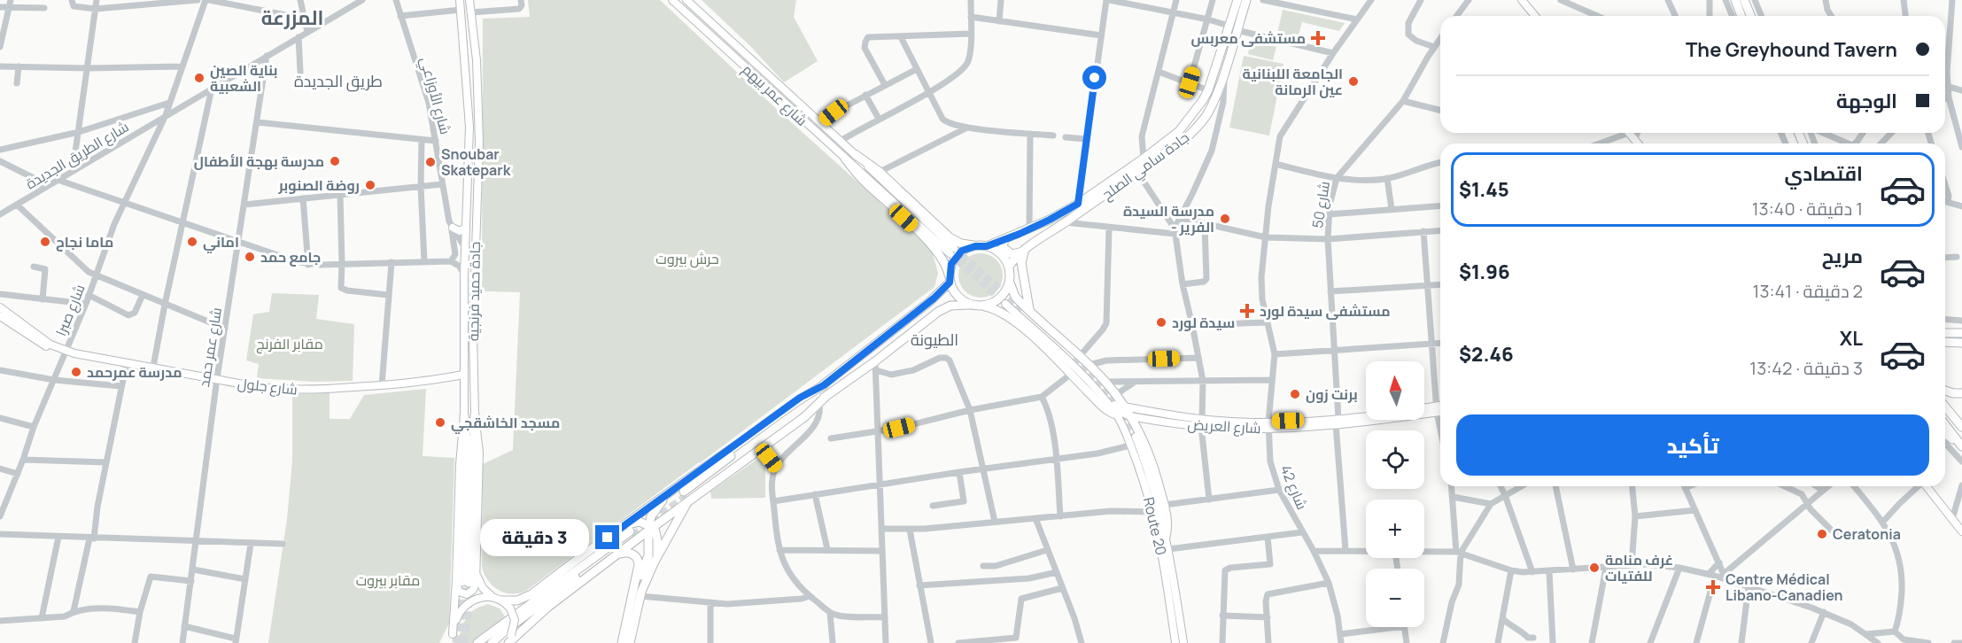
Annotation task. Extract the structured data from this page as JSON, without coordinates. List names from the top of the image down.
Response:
{
  "streets": {
    "highway": ["جادة سامي الصلح", "جادة حميد فرنجية"],
    "main road": [
      "شارع عمر بيهم",
      "شارع جلول",
      "شارع العريض",
      "Route 20"
    ],
    "street": [
      "شارع الأوزاعي",
      "شارع الطريق الجديدة",
      "شارع 50",
      "شارع صبرا",
      "شارع عمر حمد",
      "شارع 42"
    ]
  },
  "crossings": [
    ["شارع الأوزاعي", "جادة حميد فرنجية"],
    ["شارع الطريق الجديدة", "شارع صبرا"],
    ["شارع الطريق الجديدة", "شارع عمر حمد"],
    ["شارع 50", "شارع العريض"],
    ["جادة حميد فرنجية", "شارع جلول"],
    ["شارع صبرا", "شارع جلول"],
    ["شارع عمر حمد", "شارع جلول"],
    ["شارع العريض", "شارع 42"]
  ],
  "districts": ["المزرعة", "طريق الجديدة", "الطيونة"],
  "parks": ["حرش بيروت", "مقابر الفرنج", "مقابر بيروت"],
  "places": {
    "health": ["مستشفى معربس", "مستشفى سيدة لورد", "Centre Médical Libano-Canadien"],
    "other": [
      "بناية الصين الشعبية",
      "الجامعة اللبنانية عين الرمانة",
      "مدرسة بهجة الأطفال",
      "Snoubar Skatepark",
      "روضة الصنوبر",
      "مدرسة السيدة - الفرير",
      "ماما نجاح",
      "اماني",
      "جامع حمد",
      "سيدة لورد",
      "مدرسة عمرحمد",
      "برنت زون",
      "مسجد الخاشقجي",
      "Ceratonia",
      "غرف منامة للفتيات"
    ]
  },
  "north": "top",
  "page": {
    "banner": ["The Greyhound Tavern", "الوجهة"],
    "list": [
      {
        "name": "اقتصادي",
        "note": "1 دقيقة · 13:40",
        "value": "$1.45"
      },
      {
        "name": "مريح",
        "note": "2 دقيقة · 13:41",
        "value": "$1.96"
      },
      {
        "name": "XL",
        "note": "3 دقيقة · 13:42",
        "value": "$2.46"
      }
    ],
    "map_buttons": ["+", "−"],
    "buttons": "تأكيد",
    "bubble": "3 دقيقة"
  }
}
